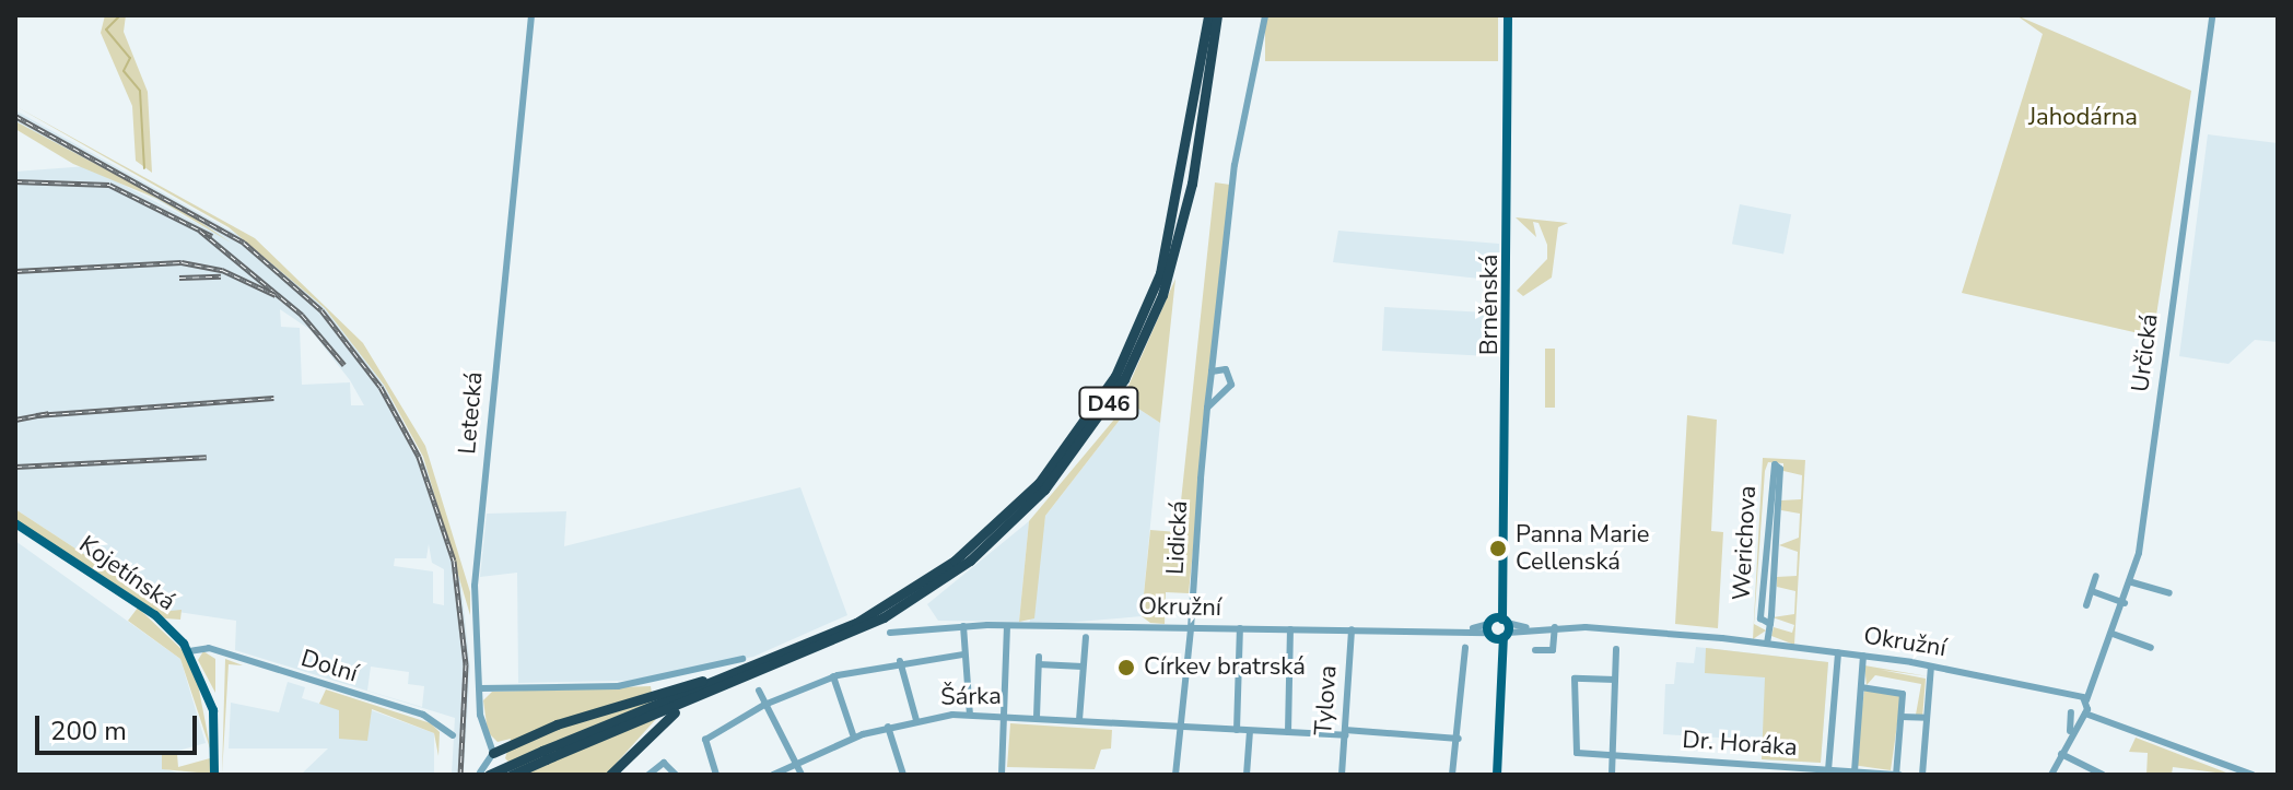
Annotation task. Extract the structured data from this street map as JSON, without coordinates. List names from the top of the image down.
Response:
{
  "streets": {
    "highway": ["D46"],
    "main road": ["Brněnská", "Kojetínská"],
    "street": [
      "Určická",
      "Letecká",
      "Lidická",
      "Werichova",
      "Okružní",
      "Dolní",
      "Šárka",
      "Tylova",
      "Dr. Horáka"
    ]
  },
  "crossings": [
    ["Brněnská", "Okružní"],
    ["Určická", "Okružní"],
    ["Lidická", "Okružní"],
    ["Lidická", "Šárka"],
    ["Werichova", "Okružní"],
    ["Kojetínská", "Dolní"],
    ["Okružní", "Tylova"],
    ["Šárka", "Tylova"]
  ],
  "parks": ["Jahodárna"],
  "places": ["Panna Marie Cellenská", "Církev bratrská"],
  "scale_bar": "200 m"
}
